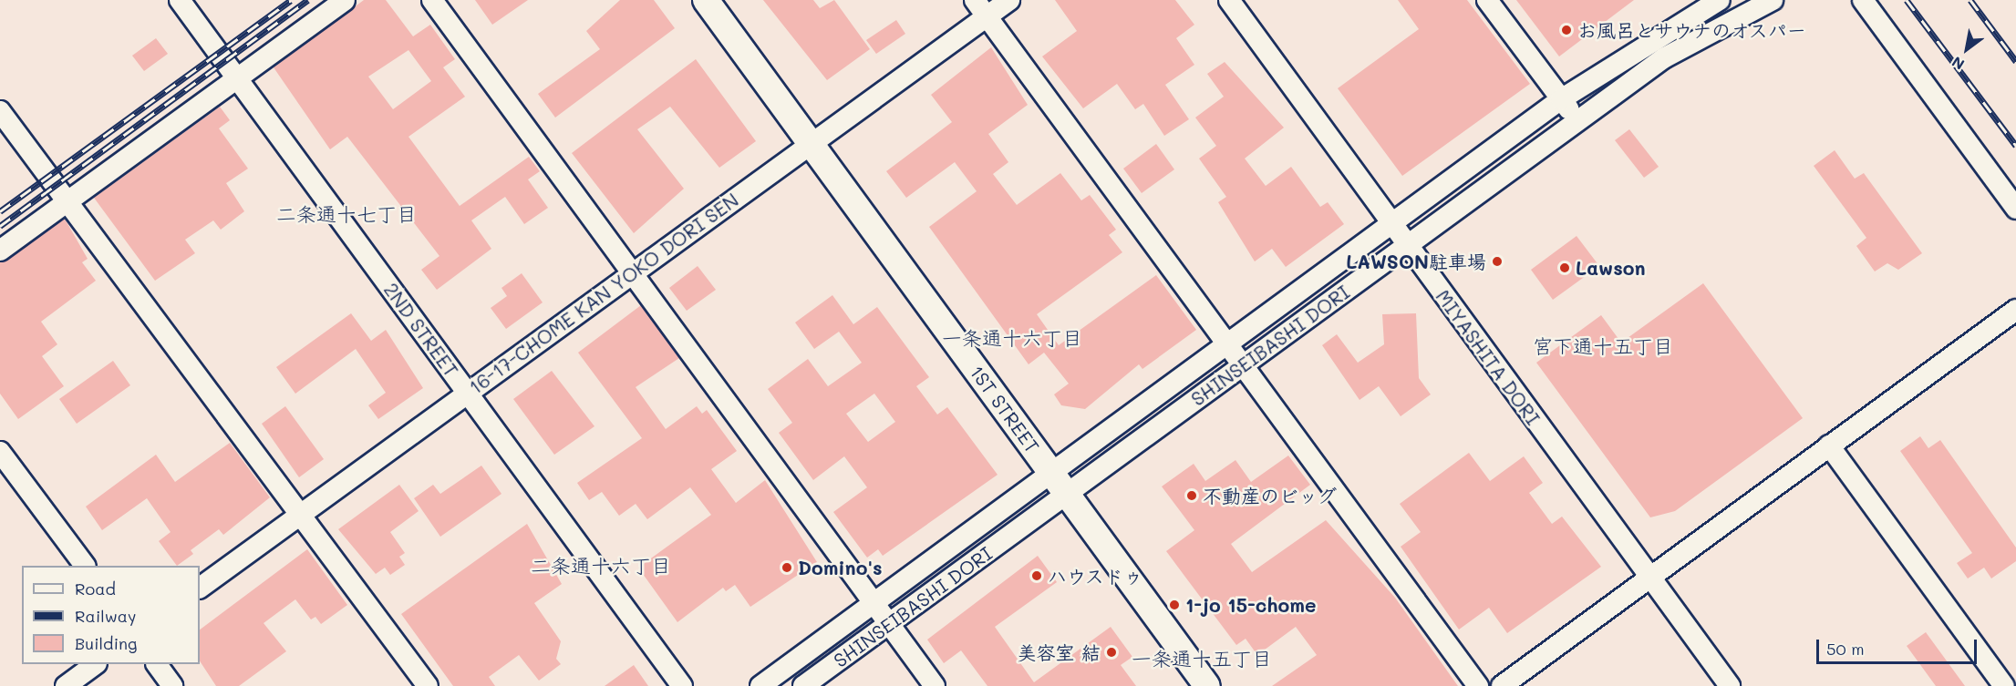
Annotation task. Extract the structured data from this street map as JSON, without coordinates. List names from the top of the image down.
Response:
{
  "streets": {
    "main road": ["1ST STREET"],
    "street": [
      "16-17-CHOME KAN YOKO DORI SEN",
      "2ND STREET",
      "SHINSEIBASHI DORI",
      "MIYASHITA DORI"
    ]
  },
  "crossings": [
    ["16-17-CHOME KAN YOKO DORI SEN", "2ND STREET"],
    ["16-17-CHOME KAN YOKO DORI SEN", "1ST STREET"],
    ["SHINSEIBASHI DORI", "MIYASHITA DORI"],
    ["SHINSEIBASHI DORI", "1ST STREET"]
  ],
  "districts": [
    "二条通十七丁目",
    "一条通十六丁目",
    "宮下通十五丁目",
    "二条通十六丁目",
    "一条通十五丁目"
  ],
  "places": [
    "お風呂とサウナのオスパー",
    "LAWSON駐車場",
    "Lawson",
    "不動産のビッグ",
    "Domino's",
    "ハウスドゥ",
    "1-jo 15-chome",
    "美容室 結"
  ],
  "legend": ["Road", "Railway", "Building"],
  "scale_bar": "50 m",
  "north": "bottom left"
}
